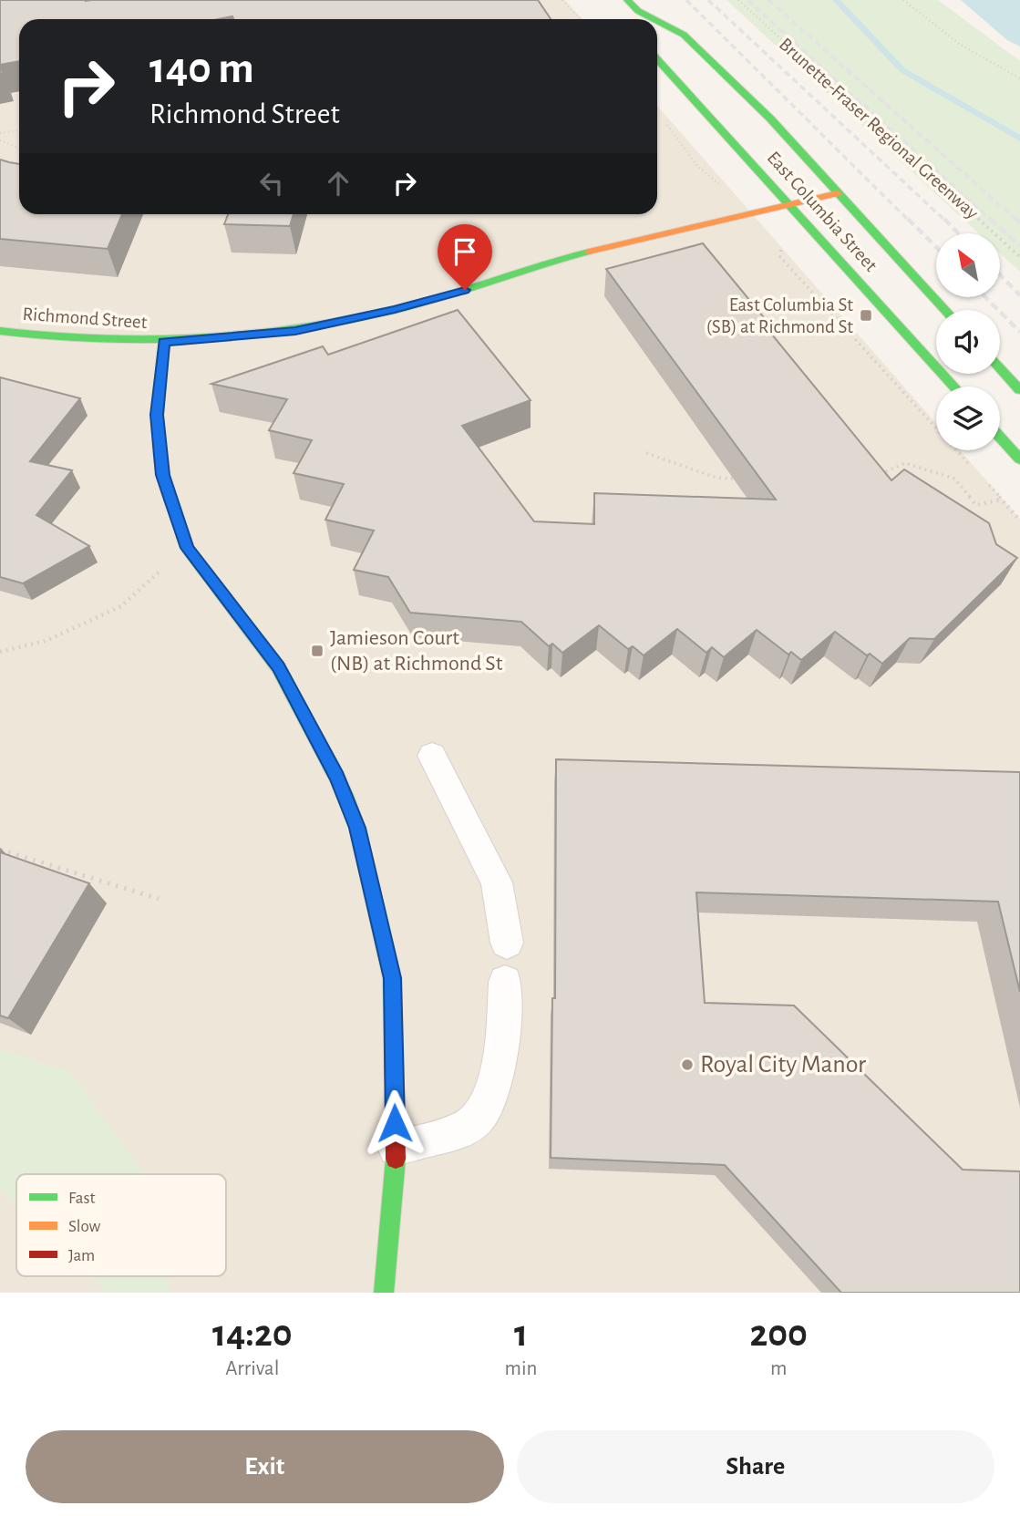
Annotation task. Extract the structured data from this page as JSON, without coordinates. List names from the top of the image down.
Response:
{
  "streets": {
    "street": ["East Columbia Street", "Richmond Street"],
    "path": ["Brunette-Fraser Regional Greenway"]
  },
  "crossings": [
    ["East Columbia Street", "Richmond Street"]
  ],
  "places": {
    "transit": ["East Columbia St (SB) at Richmond St", "Jamieson Court (NB) at Richmond St"],
    "other": ["Royal City Manor"]
  },
  "legend": ["Fast", "Slow", "Jam"],
  "north": "top left",
  "page": {
    "turn": ["140 m", "Richmond Street"],
    "eta": [
      "14:20",
      "Arrival",
      "1",
      "min",
      "200",
      "m"
    ],
    "buttons": ["Exit", "Share"]
  }
}
